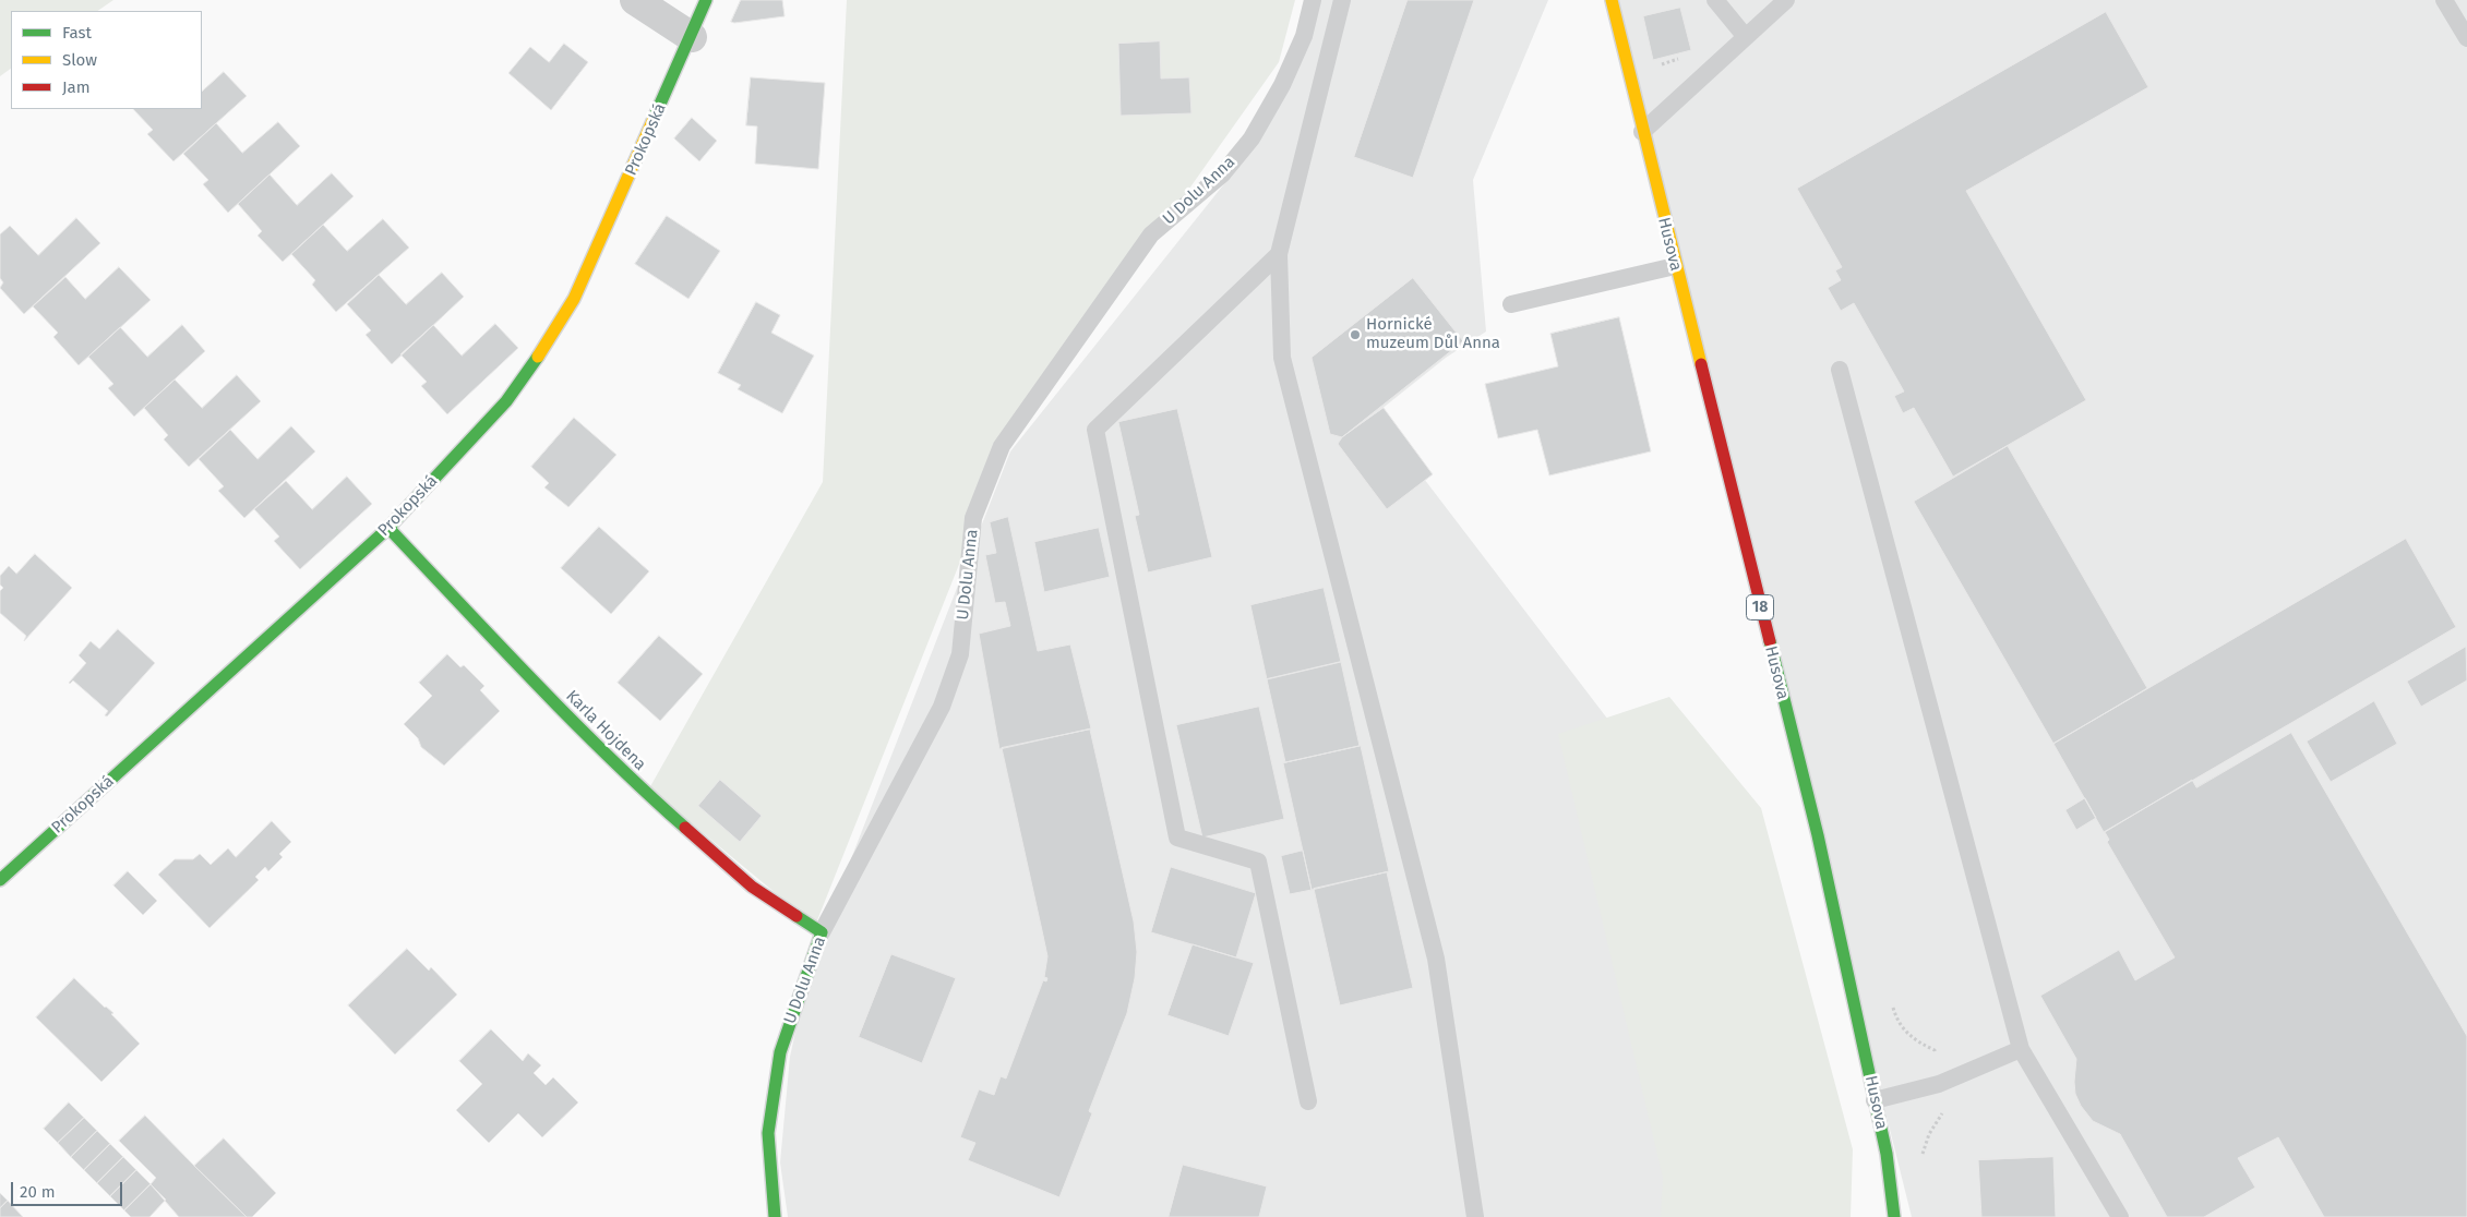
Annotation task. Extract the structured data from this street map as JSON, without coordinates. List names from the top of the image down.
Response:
{
  "streets": {
    "street": [
      "Prokopská",
      "U Dolu Anna",
      "Husova",
      "18",
      "Karla Hojdena"
    ]
  },
  "crossings": [
    ["Prokopská", "Karla Hojdena"],
    ["U Dolu Anna", "Karla Hojdena"]
  ],
  "places": ["Hornické muzeum Důl Anna"],
  "legend": ["Fast", "Slow", "Jam"],
  "scale_bar": "20 m"
}
